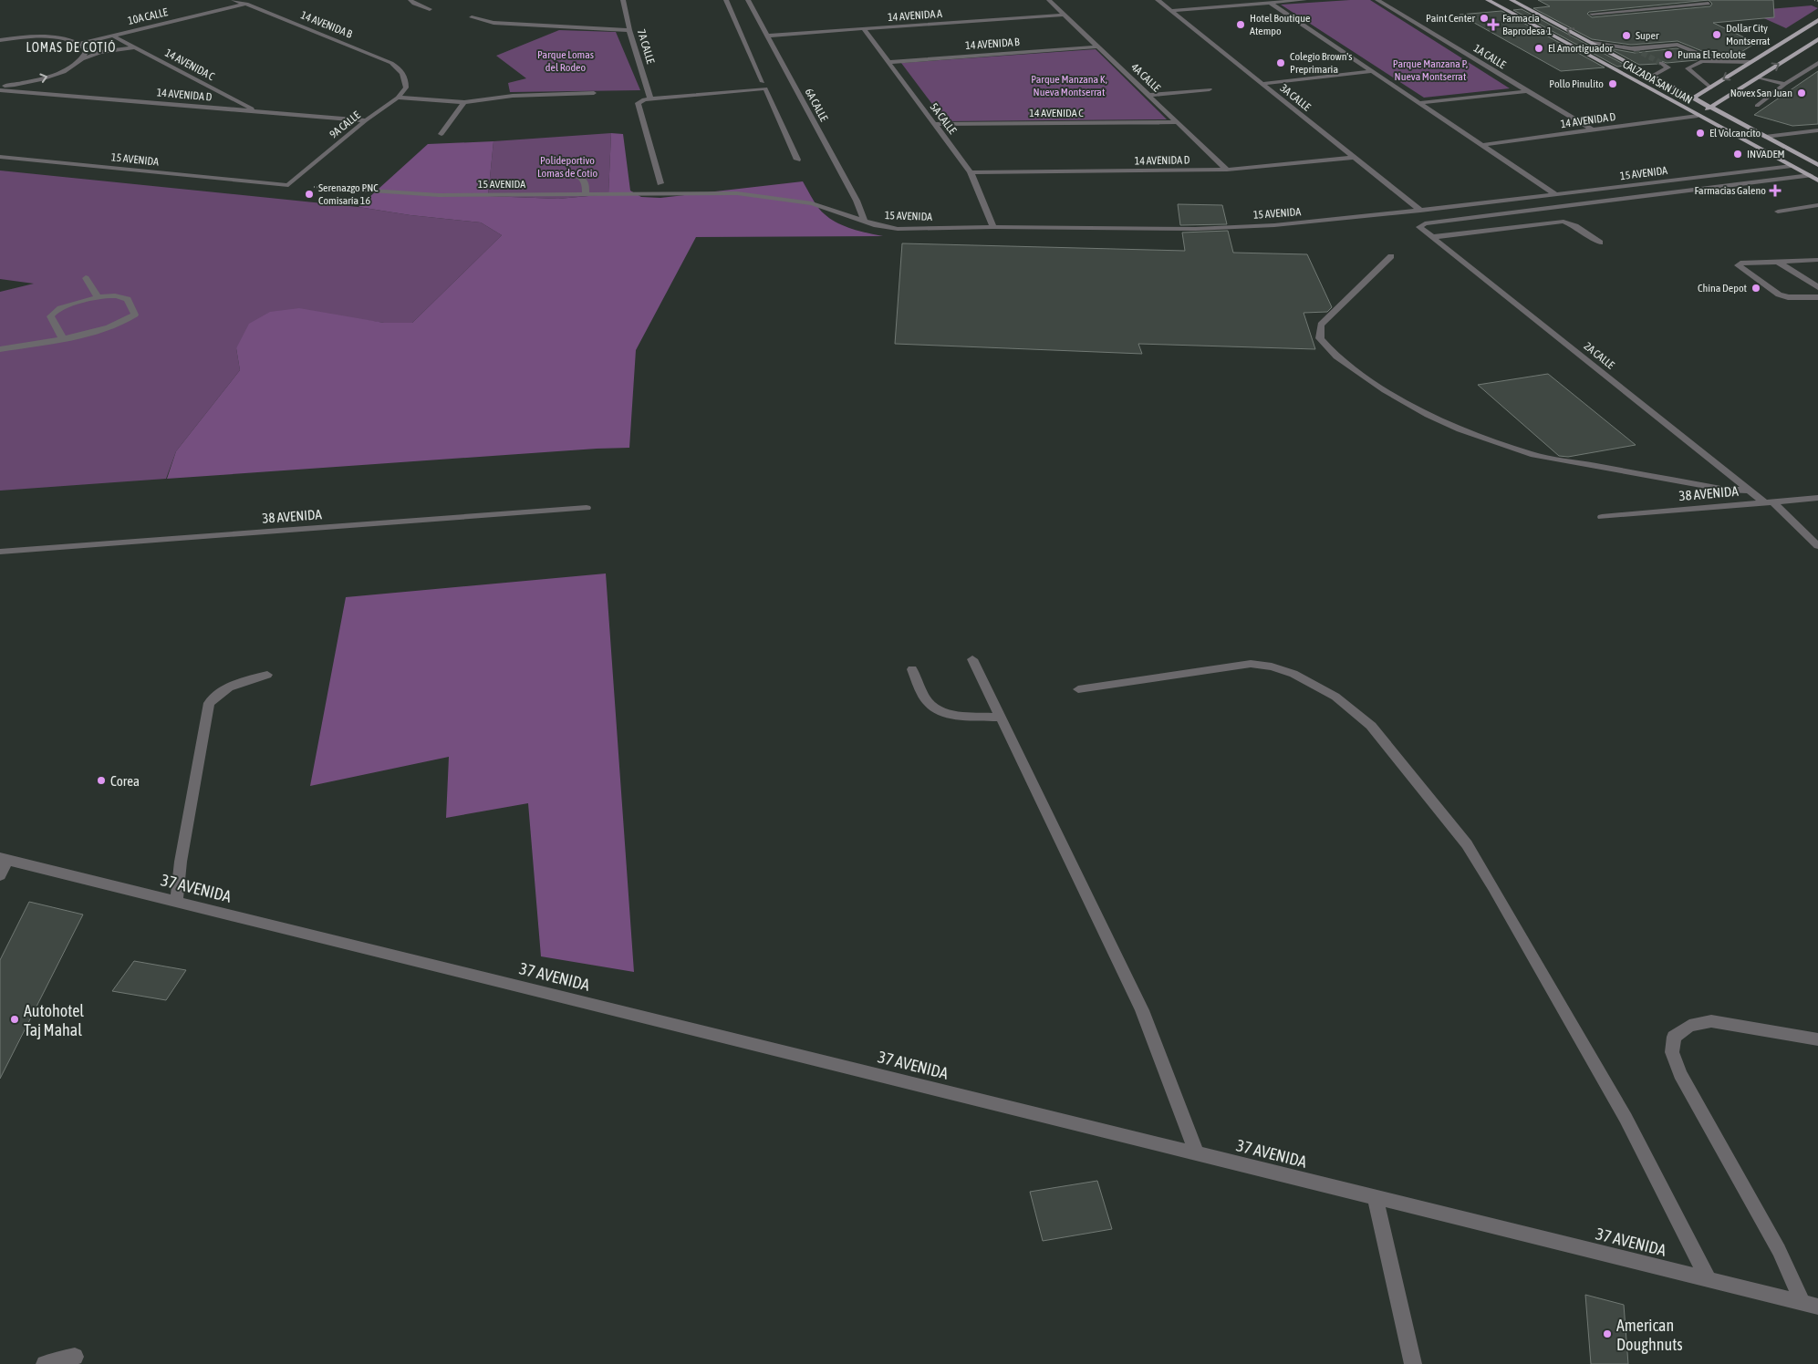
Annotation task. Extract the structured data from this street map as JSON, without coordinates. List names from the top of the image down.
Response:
{
  "streets": {
    "main road": ["CALZADA SAN JUAN"],
    "street": [
      "14 AVENIDA A",
      "10A CALLE",
      "14 AVENIDA B",
      "7A CALLE",
      "1A CALLE",
      "14 AVENIDA C",
      "4A CALLE",
      "14 AVENIDA D",
      "3A CALLE",
      "6A CALLE",
      "5A CALLE",
      "9A CALLE",
      "15 AVENIDA",
      "2A CALLE",
      "38 AVENIDA",
      "37 AVENIDA"
    ]
  },
  "crossings": [
    ["14 AVENIDA A", "4A CALLE"],
    ["14 AVENIDA A", "6A CALLE"],
    ["14 AVENIDA A", "5A CALLE"],
    ["10A CALLE", "14 AVENIDA B"],
    ["10A CALLE", "14 AVENIDA C"],
    ["10A CALLE", "14 AVENIDA D"],
    ["14 AVENIDA B", "4A CALLE"],
    ["14 AVENIDA B", "5A CALLE"],
    ["14 AVENIDA B", "9A CALLE"],
    ["1A CALLE", "14 AVENIDA D"],
    ["14 AVENIDA C", "4A CALLE"],
    ["14 AVENIDA C", "14 AVENIDA D"],
    ["14 AVENIDA C", "5A CALLE"],
    ["4A CALLE", "14 AVENIDA D"],
    ["CALZADA SAN JUAN", "14 AVENIDA D"],
    ["CALZADA SAN JUAN", "15 AVENIDA"],
    ["CALZADA SAN JUAN", "2A CALLE"],
    ["14 AVENIDA D", "3A CALLE"],
    ["14 AVENIDA D", "5A CALLE"],
    ["14 AVENIDA D", "9A CALLE"],
    ["3A CALLE", "15 AVENIDA"],
    ["6A CALLE", "15 AVENIDA"],
    ["5A CALLE", "15 AVENIDA"],
    ["9A CALLE", "15 AVENIDA"],
    ["2A CALLE", "38 AVENIDA"]
  ],
  "districts": ["LOMAS DE COTIÓ"],
  "parks": [
    "Parque Lomas del Rodeo",
    "Parque Manzana P, Nueva Montserrat",
    "Parque Manzana K, Nueva Montserrat",
    "Polideportivo Lomas de Cotio"
  ],
  "places": {
    "other": [
      "Paint Center",
      "Hotel Boutique Atempo",
      "Dollar City Montserrat",
      "Super",
      "El Amortiguador",
      "Puma El Tecolote",
      "Colegio Brown's Preprimaria",
      "Pollo Pinulito",
      "Novex San Juan",
      "El Volcancito",
      "INVADEM",
      "Serenazgo PNC Comisaría 16",
      "China Depot",
      "Corea",
      "Autohotel Taj Mahal",
      "American Doughnuts"
    ],
    "health": ["Farmacia Baprodesa 1", "Farmacias Galeno"]
  }
}
